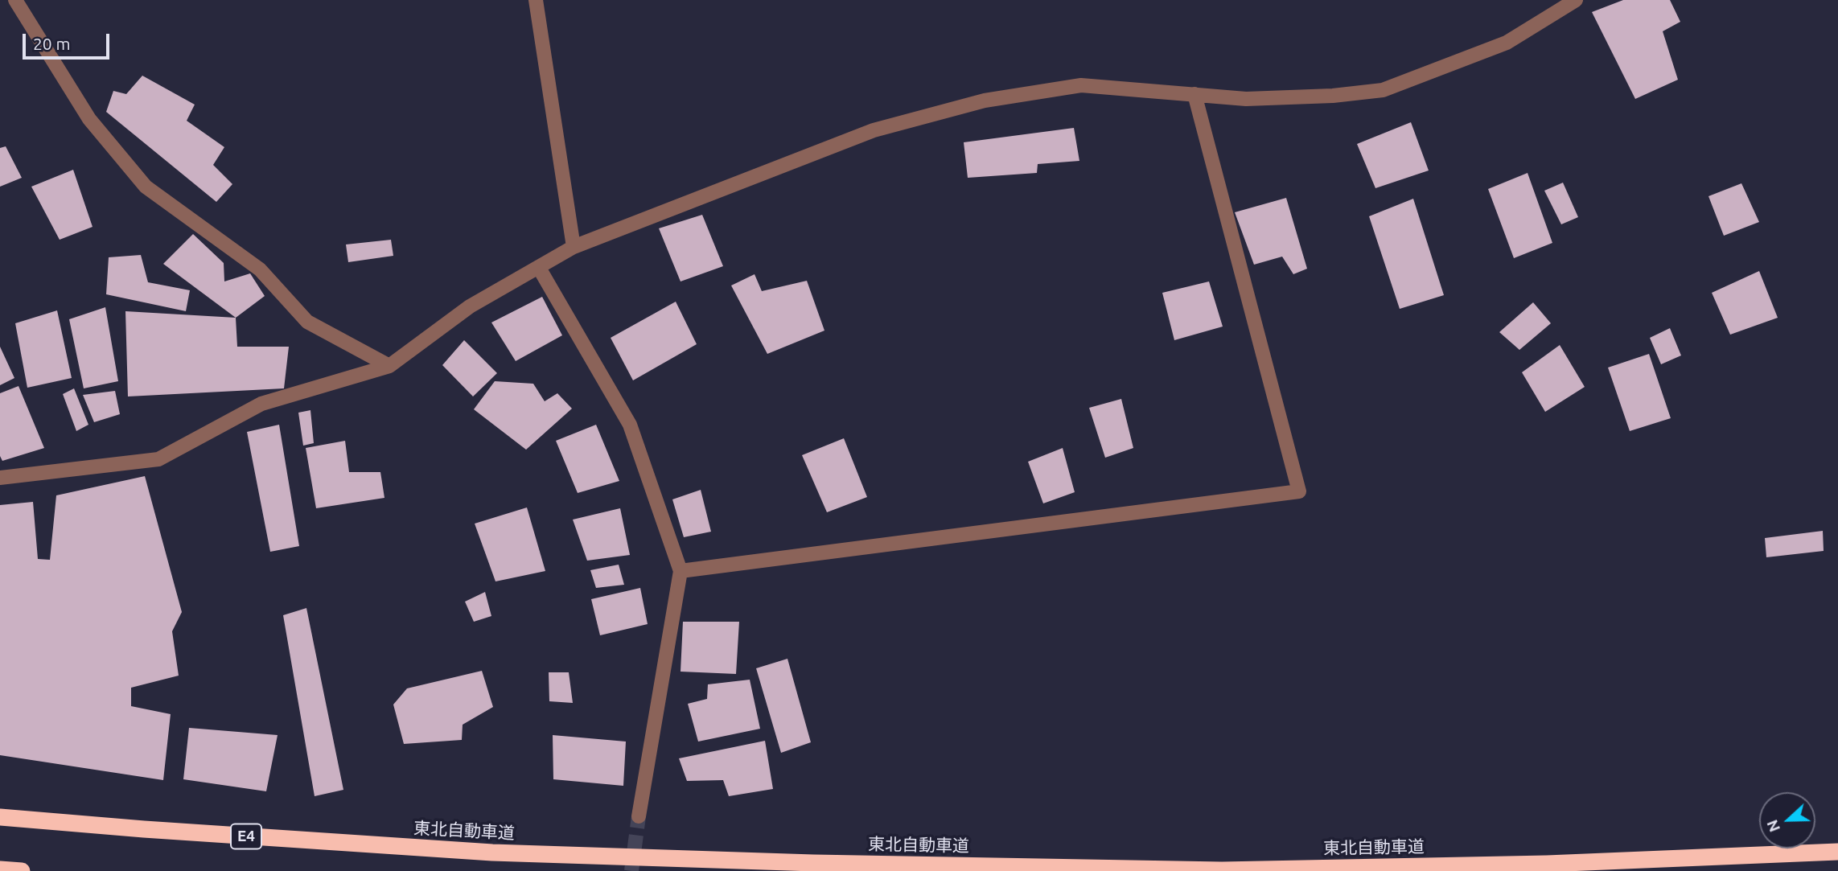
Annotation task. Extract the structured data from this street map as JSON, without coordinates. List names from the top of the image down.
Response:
{
  "streets": {
    "highway": ["東北自動車道", "E4"]
  },
  "scale_bar": "20 m",
  "north": "left"
}
